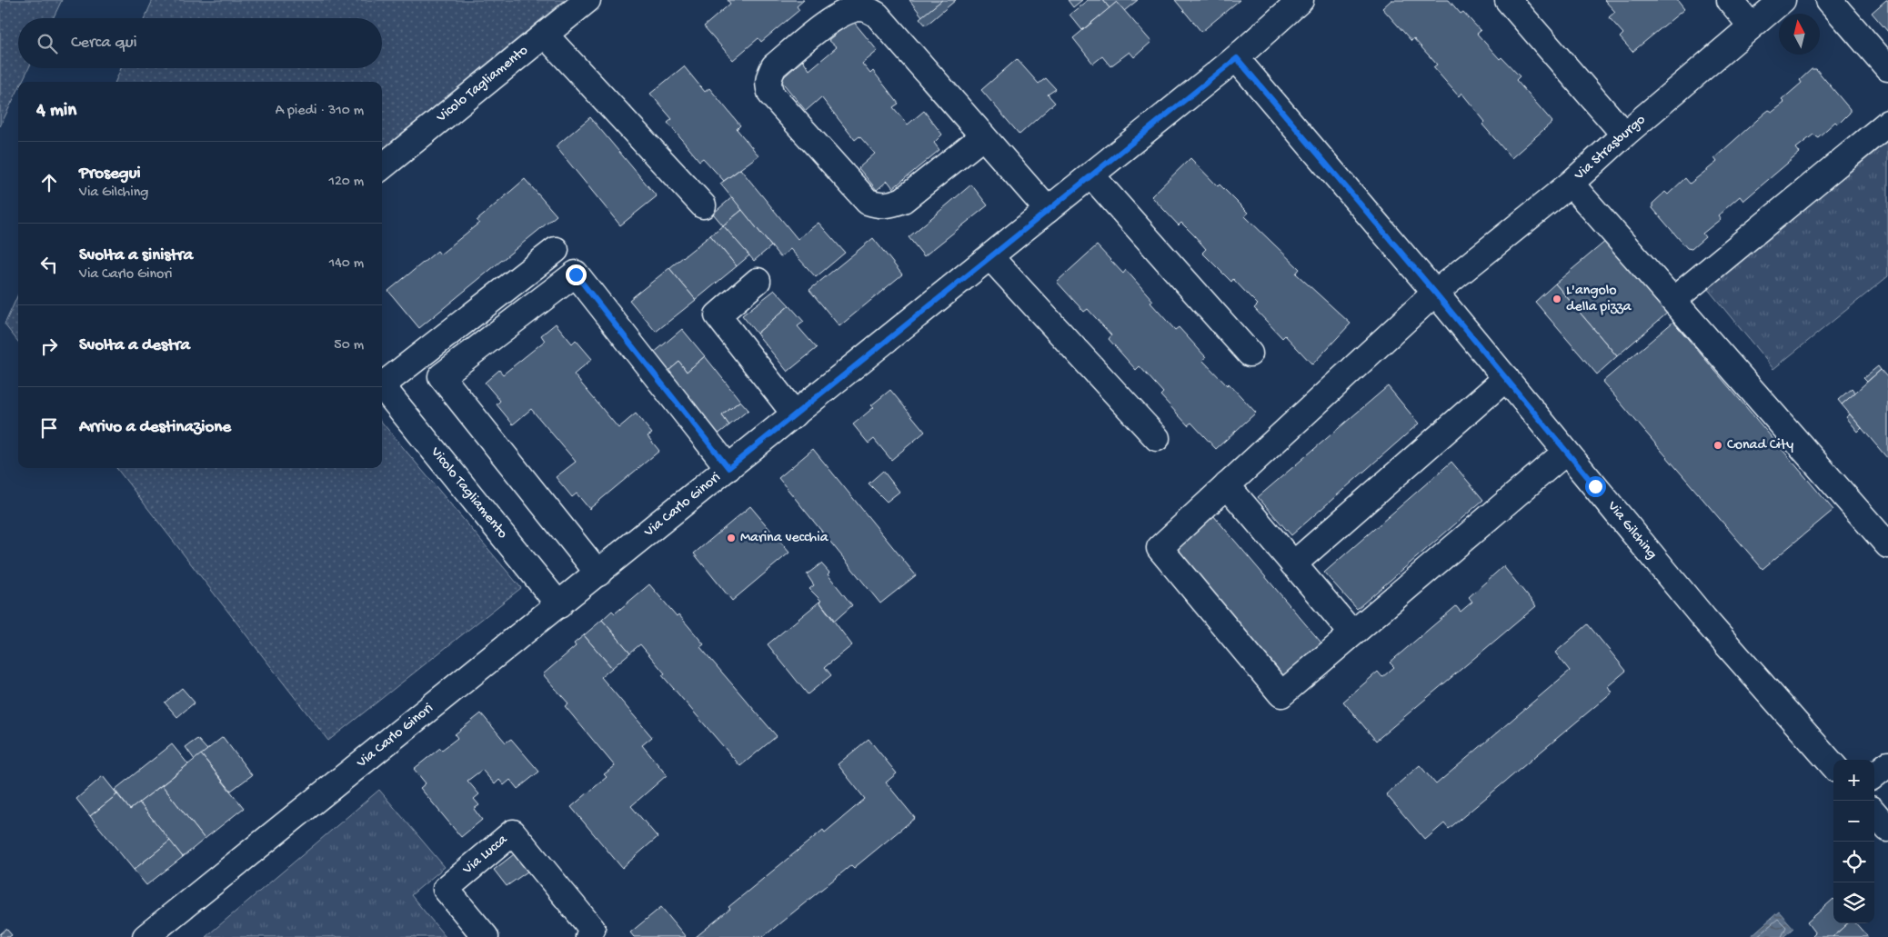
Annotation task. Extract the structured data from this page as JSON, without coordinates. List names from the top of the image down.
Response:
{
  "streets": {
    "street": [
      "Vicolo Tagliamento",
      "Via Strasburgo",
      "Via Carlo Ginori",
      "Via Gilching",
      "Via Lucca"
    ]
  },
  "crossings": [
    ["Vicolo Tagliamento", "Via Carlo Ginori"],
    ["Via Strasburgo", "Via Gilching"],
    ["Via Carlo Ginori", "Via Gilching"]
  ],
  "places": ["L'angolo della pizza", "Conad City", "Marina vecchia"],
  "north": "top",
  "page": {
    "search": "Cerca qui",
    "heading": ["4 min", "A piedi · 310 m"],
    "list": [
      ["Prosegui", "Via Gilching", "120 m"],
      ["Svolta a sinistra", "Via Carlo Ginori", "140 m"],
      ["Svolta a destra", "50 m"],
      "Arrivo a destinazione"
    ],
    "map_buttons": ["+", "−"]
  }
}
